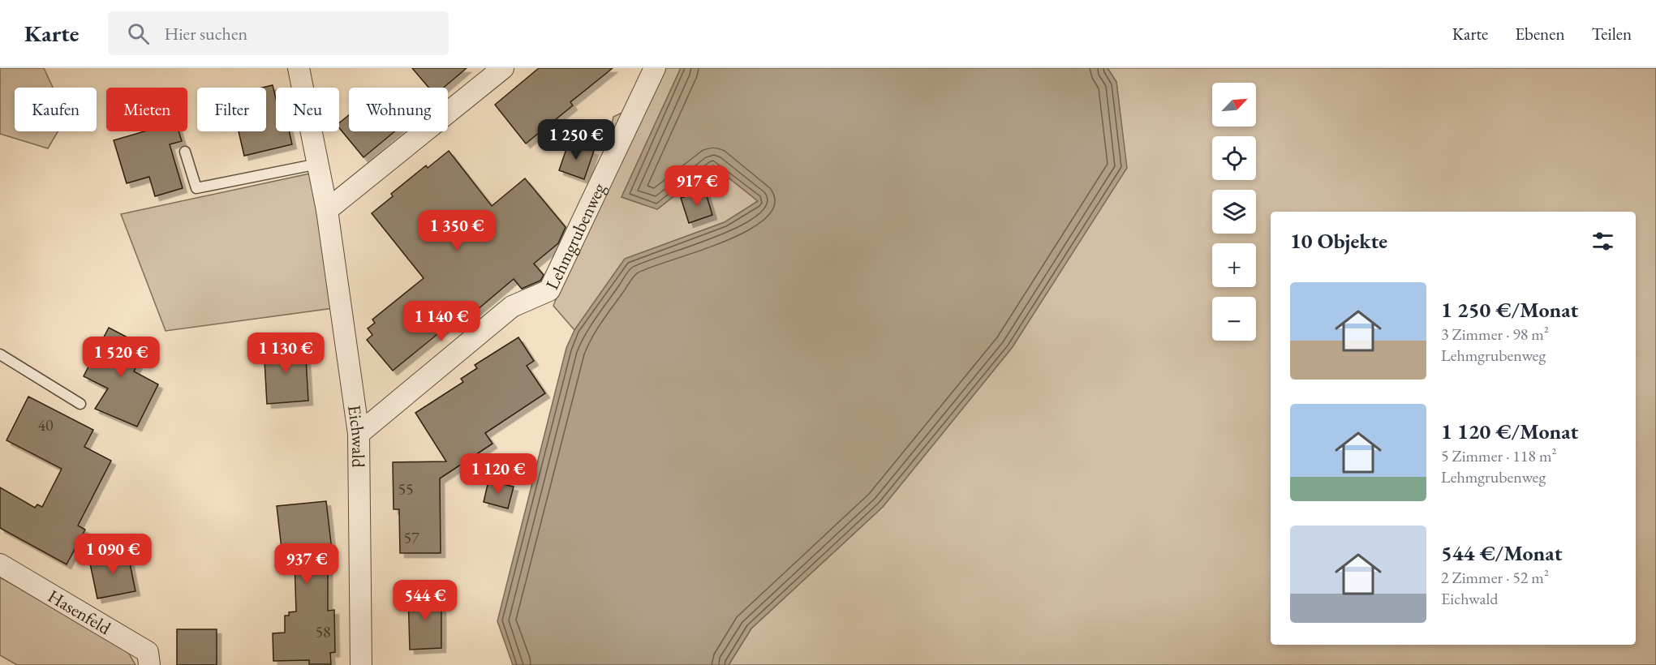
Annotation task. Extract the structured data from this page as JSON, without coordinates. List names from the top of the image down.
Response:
{
  "streets": {
    "street": ["Lehmgrubenweg", "Eichwald", "Hasenfeld"]
  },
  "crossings": [
    ["Lehmgrubenweg", "Eichwald"]
  ],
  "house_numbers": [
    "40",
    "55",
    "57",
    "58"
  ],
  "north": "top right",
  "page": {
    "header": "Karte",
    "search": "Hier suchen",
    "nav": ["Karte", "Ebenen", "Teilen"],
    "map_buttons": ["+", "−"],
    "chip": [
      "Kaufen",
      "Mieten",
      "Filter",
      "Neu",
      "Wohnung"
    ],
    "price": [
      "1 250 €",
      "917 €",
      "1 350 €",
      "1 140 €",
      "1 130 €",
      "1 520 €",
      "1 120 €",
      "1 090 €",
      "937 €",
      "544 €"
    ],
    "heading": "10 Objekte",
    "list": [
      {
        "name": "1 250 €/Monat",
        "note": "3 Zimmer · 98 m² · Lehmgrubenweg"
      },
      {
        "name": "1 120 €/Monat",
        "note": "5 Zimmer · 118 m² · Lehmgrubenweg"
      },
      {
        "name": "544 €/Monat",
        "note": "2 Zimmer · 52 m² · Eichwald"
      }
    ]
  }
}
